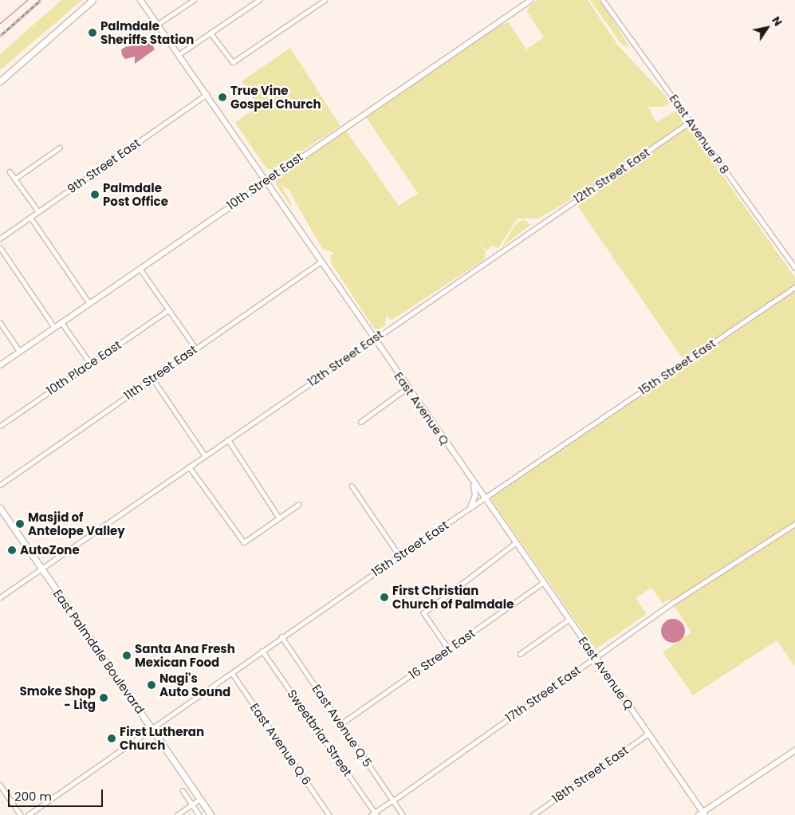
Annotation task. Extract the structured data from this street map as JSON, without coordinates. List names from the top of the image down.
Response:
{
  "streets": {
    "main road": ["10th Street East", "East Avenue Q", "East Palmdale Boulevard"],
    "street": [
      "East Avenue P 8",
      "9th Street East",
      "12th Street East",
      "15th Street East",
      "10th Place East",
      "11th Street East",
      "16 Street East",
      "17th Street East",
      "East Avenue Q 5",
      "Sweetbriar Street",
      "East Avenue Q 6",
      "18th Street East"
    ]
  },
  "crossings": [
    ["East Avenue P 8", "12th Street East"],
    ["9th Street East", "East Avenue Q"],
    ["12th Street East", "East Avenue Q"],
    ["12th Street East", "East Palmdale Boulevard"],
    ["10th Street East", "East Avenue Q"],
    ["15th Street East", "East Avenue Q"],
    ["15th Street East", "East Palmdale Boulevard"],
    ["15th Street East", "East Avenue Q 5"],
    ["15th Street East", "Sweetbriar Street"],
    ["15th Street East", "East Avenue Q 6"],
    ["11th Street East", "East Avenue Q"],
    ["East Avenue Q", "16 Street East"],
    ["East Avenue Q", "17th Street East"],
    ["East Avenue Q", "18th Street East"],
    ["16 Street East", "East Avenue Q 5"],
    ["17th Street East", "East Avenue Q 5"],
    ["17th Street East", "Sweetbriar Street"]
  ],
  "places": [
    "Palmdale Sheriffs Station",
    "True Vine Gospel Church",
    "Palmdale Post Office",
    "Masjid of Antelope Valley",
    "AutoZone",
    "First Christian Church of Palmdale",
    "Santa Ana Fresh Mexican Food",
    "Nagi's Auto Sound",
    "Smoke Shop - Litg",
    "First Lutheran Church"
  ],
  "scale_bar": "200 m",
  "north": "top right"
}
